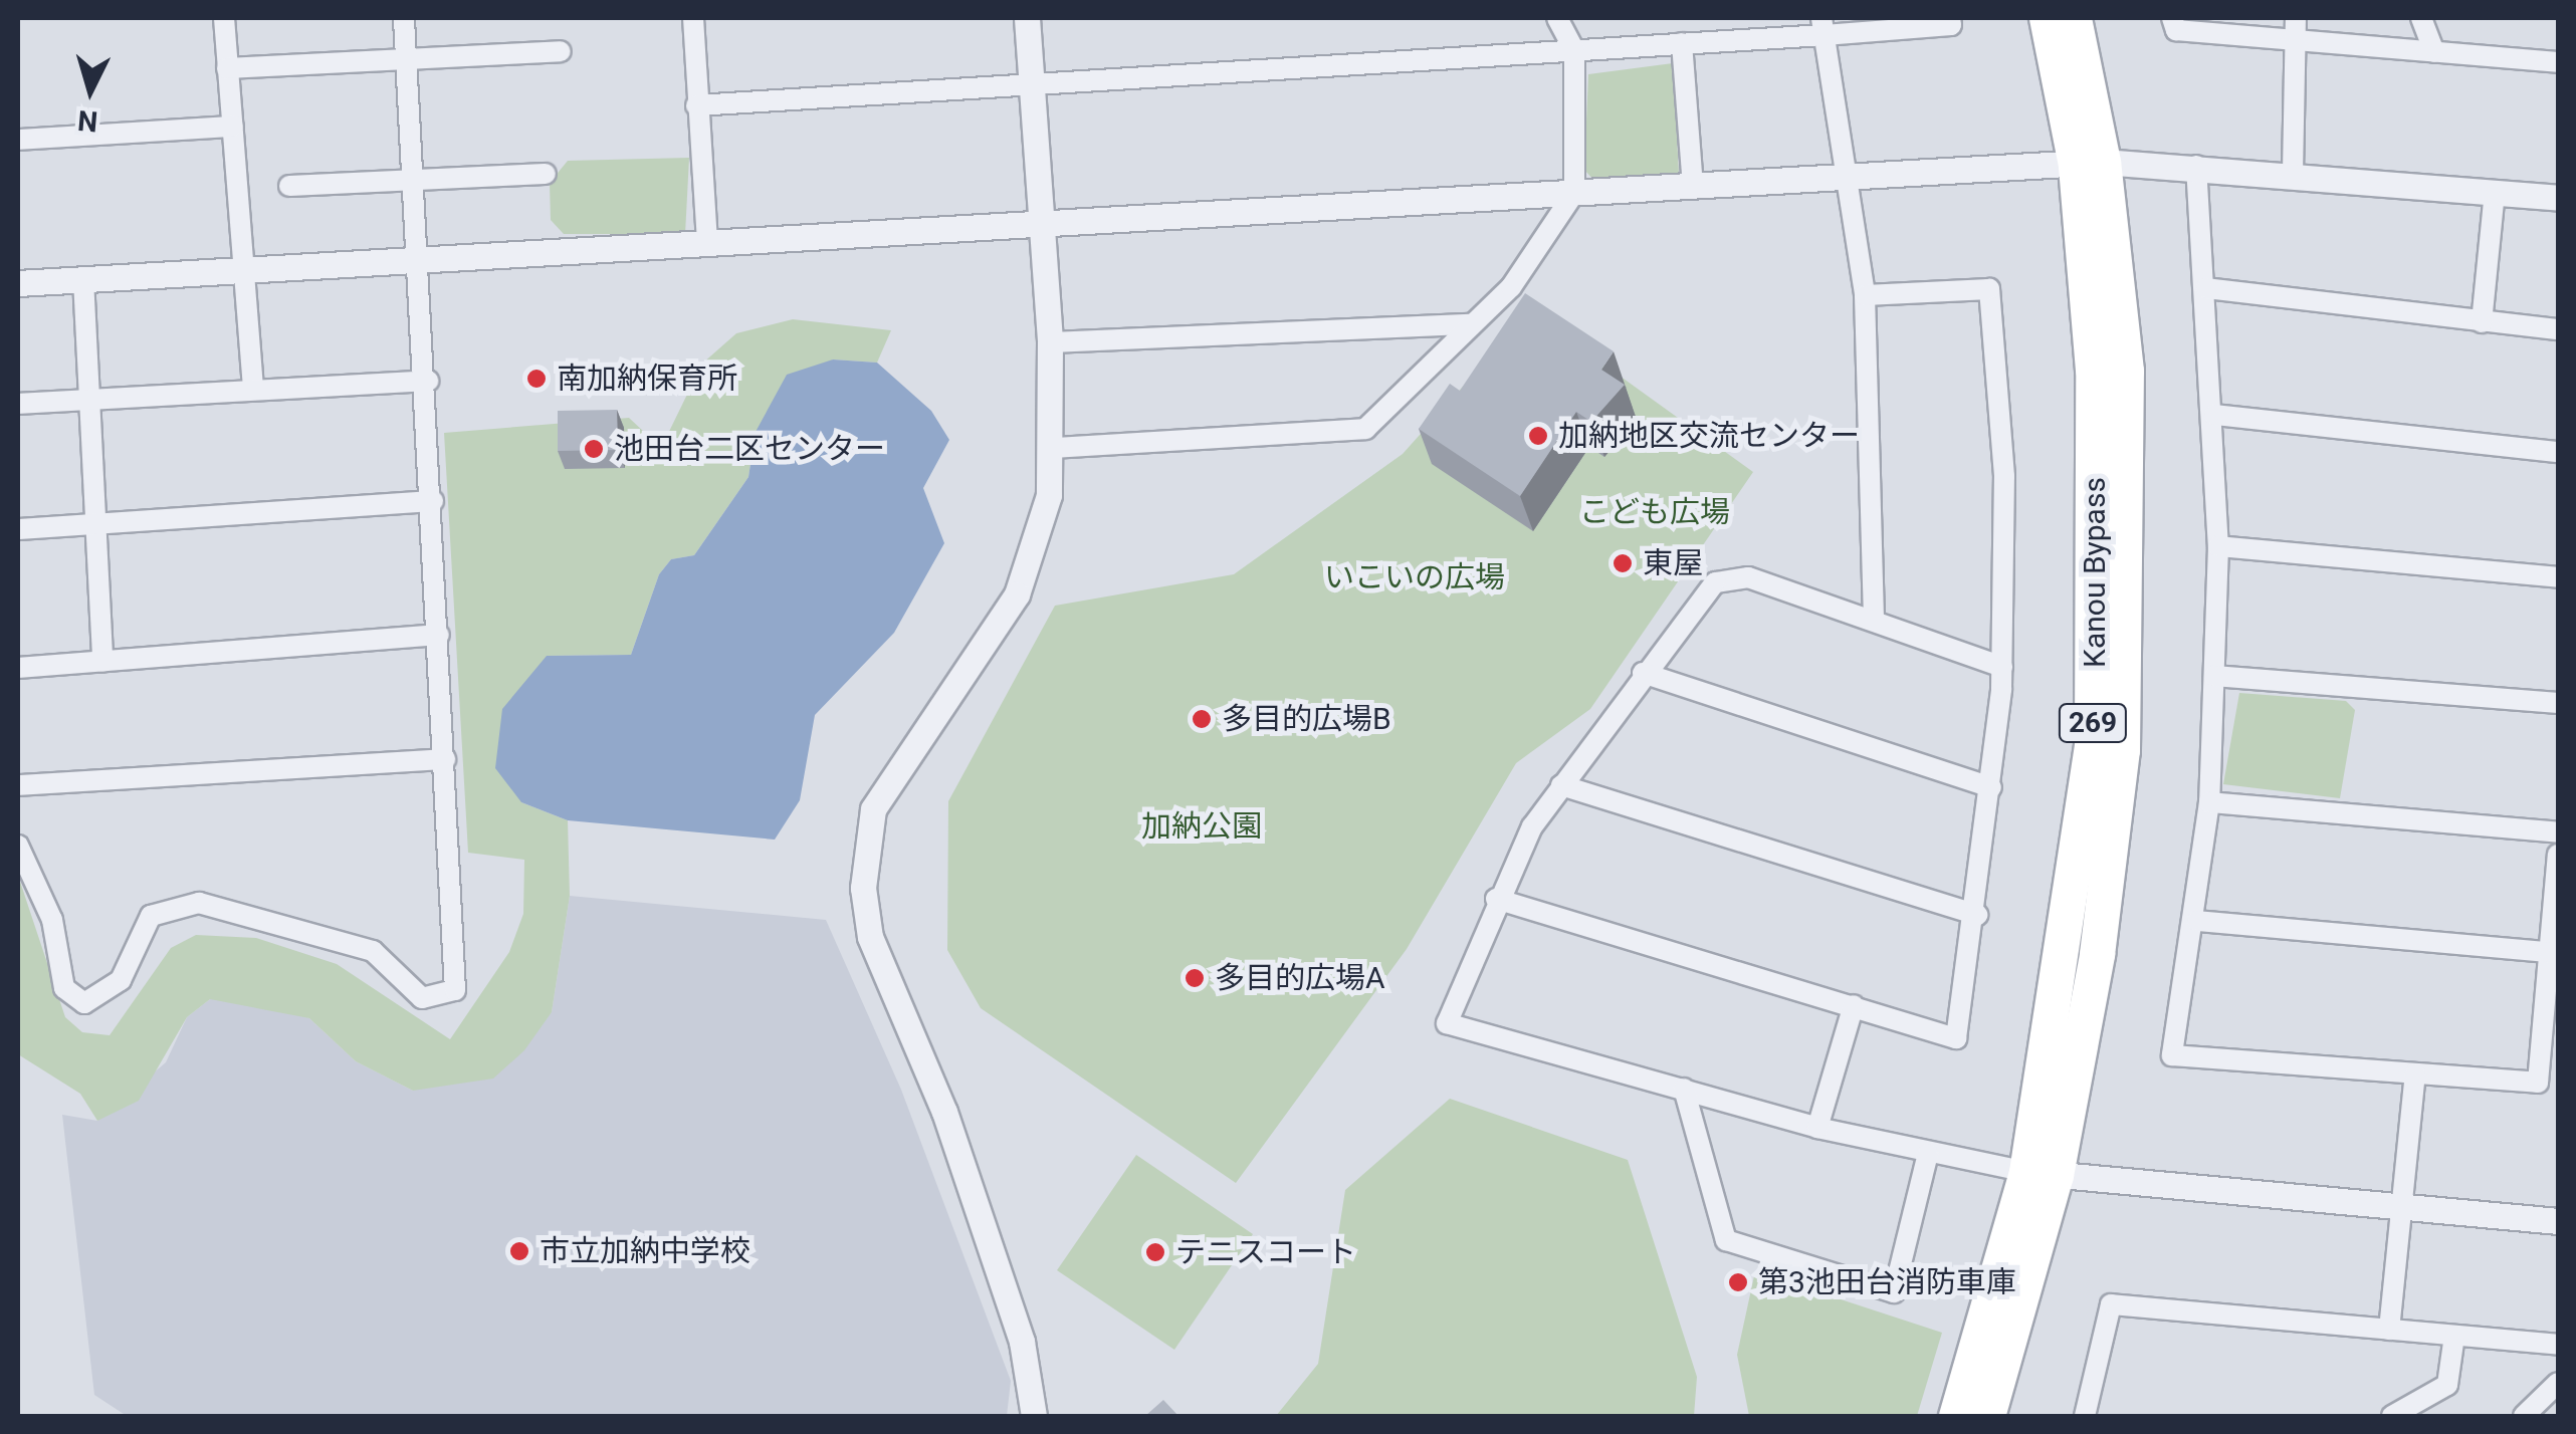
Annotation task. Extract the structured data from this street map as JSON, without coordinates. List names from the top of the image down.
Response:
{
  "streets": {
    "highway": ["Kanou Bypass", "269"]
  },
  "parks": ["こども広場", "いこいの広場", "加納公園"],
  "places": [
    "南加納保育所",
    "加納地区交流センター",
    "池田台二区センター",
    "東屋",
    "多目的広場B",
    "多目的広場A",
    "市立加納中学校",
    "テニスコート",
    "第3池田台消防車庫"
  ],
  "north": "bottom"
}
